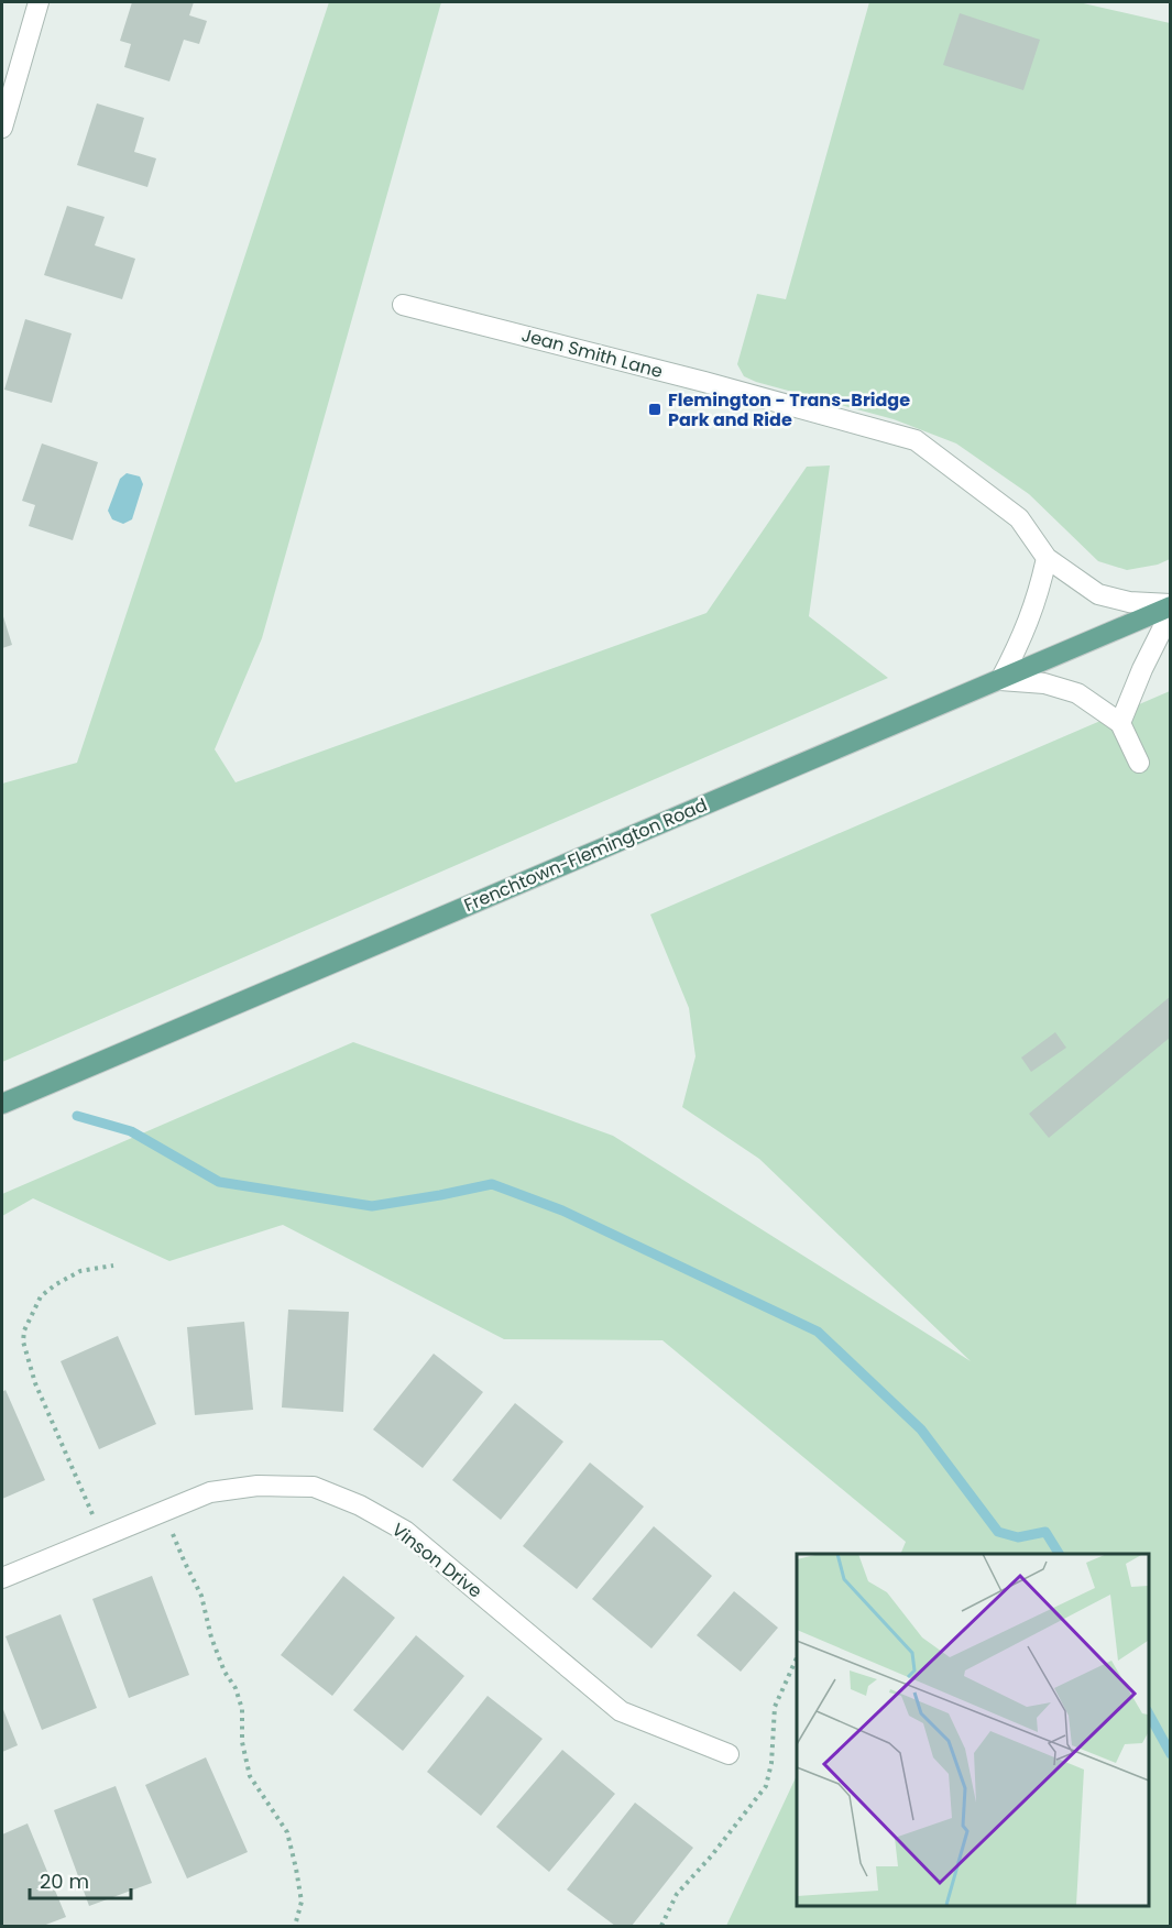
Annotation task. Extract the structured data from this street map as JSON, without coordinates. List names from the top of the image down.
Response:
{
  "streets": {
    "main road": ["Frenchtown-Flemington Road"],
    "street": ["Jean Smith Lane", "Vinson Drive"]
  },
  "crossings": [
    ["Jean Smith Lane", "Frenchtown-Flemington Road"]
  ],
  "places": {
    "transit": ["Flemington - Trans-Bridge Park and Ride"]
  },
  "scale_bar": "20 m"
}
